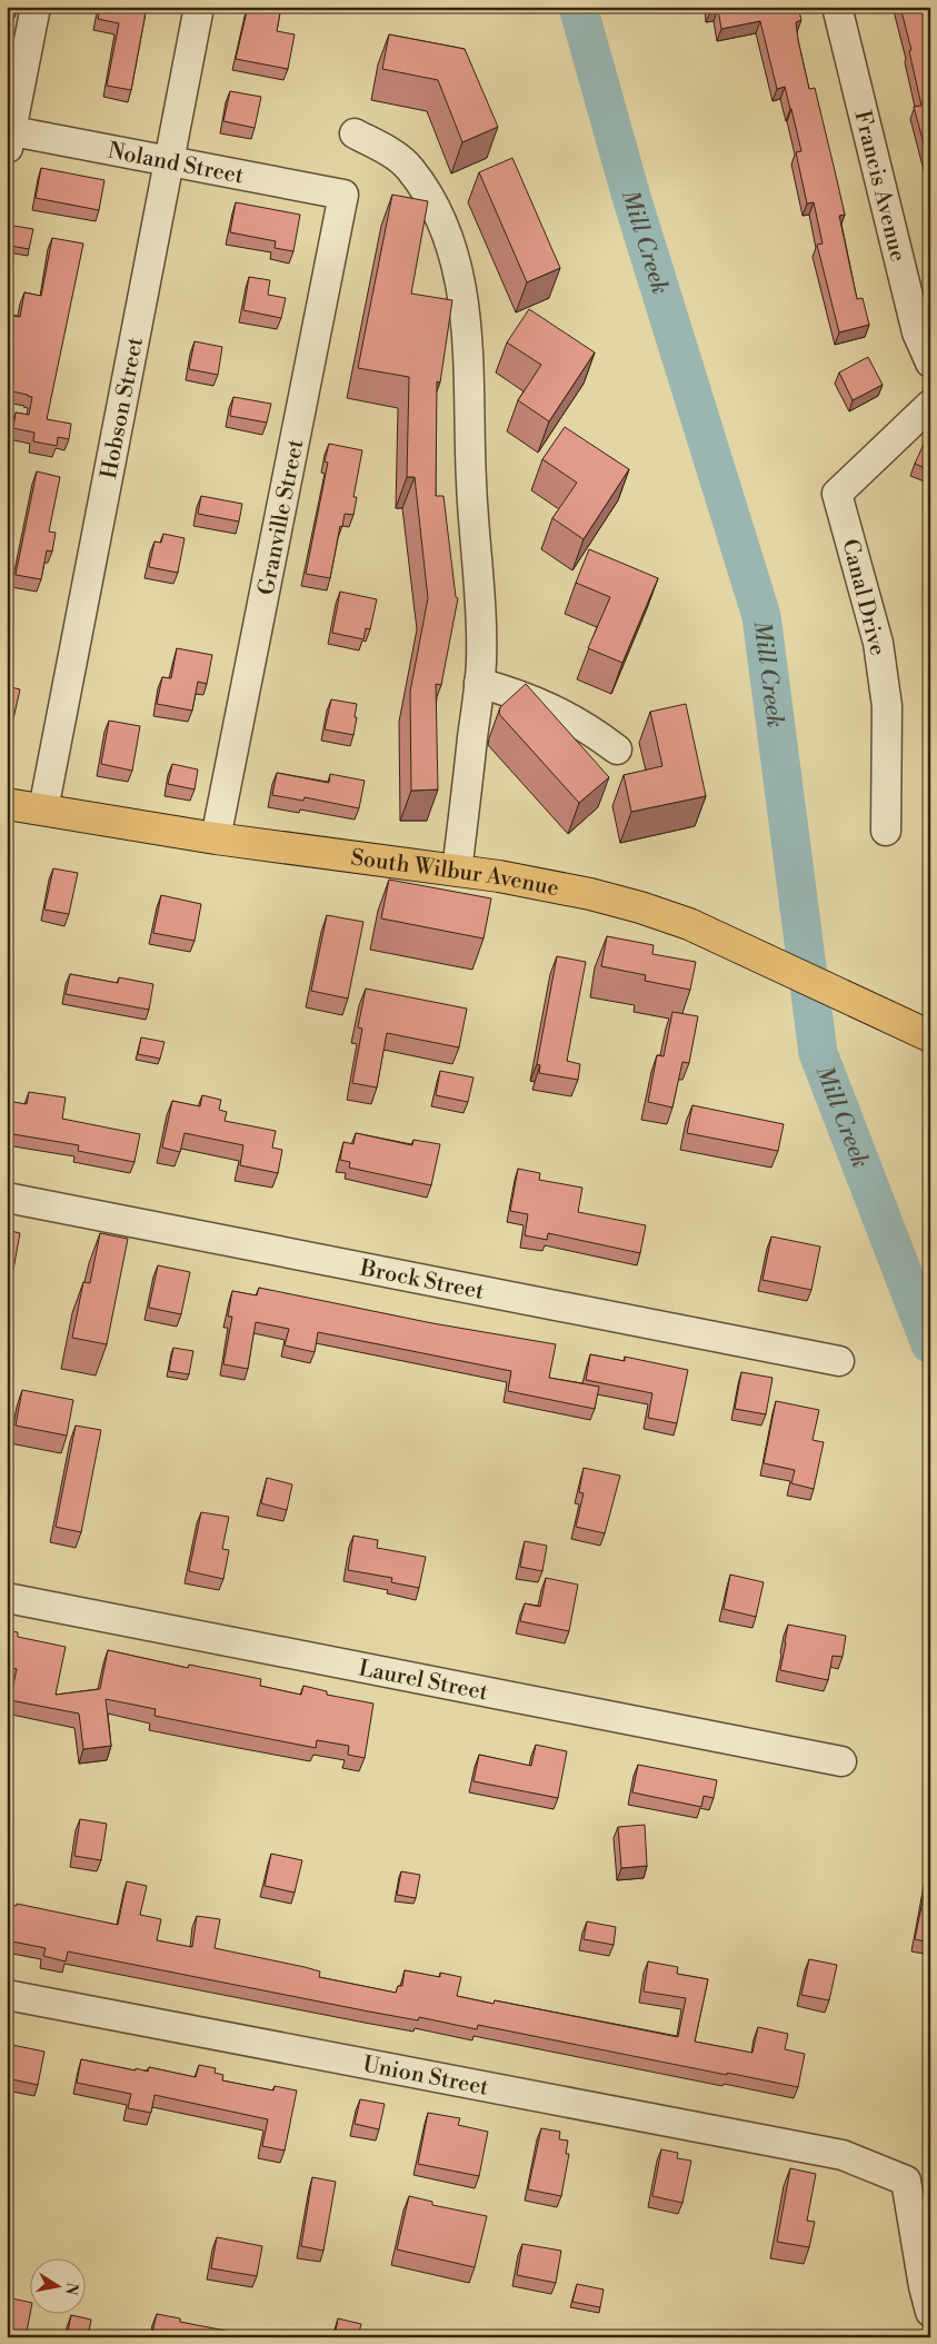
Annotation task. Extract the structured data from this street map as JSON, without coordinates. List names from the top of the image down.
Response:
{
  "streets": {
    "main road": ["South Wilbur Avenue"],
    "street": [
      "Noland Street",
      "Francis Avenue",
      "Hobson Street",
      "Granville Street",
      "Canal Drive",
      "Brock Street",
      "Laurel Street",
      "Union Street"
    ]
  },
  "crossings": [
    ["Noland Street", "Hobson Street"],
    ["Noland Street", "Granville Street"],
    ["Hobson Street", "South Wilbur Avenue"],
    ["Granville Street", "South Wilbur Avenue"]
  ],
  "water": ["Mill Creek"],
  "north": "right"
}
